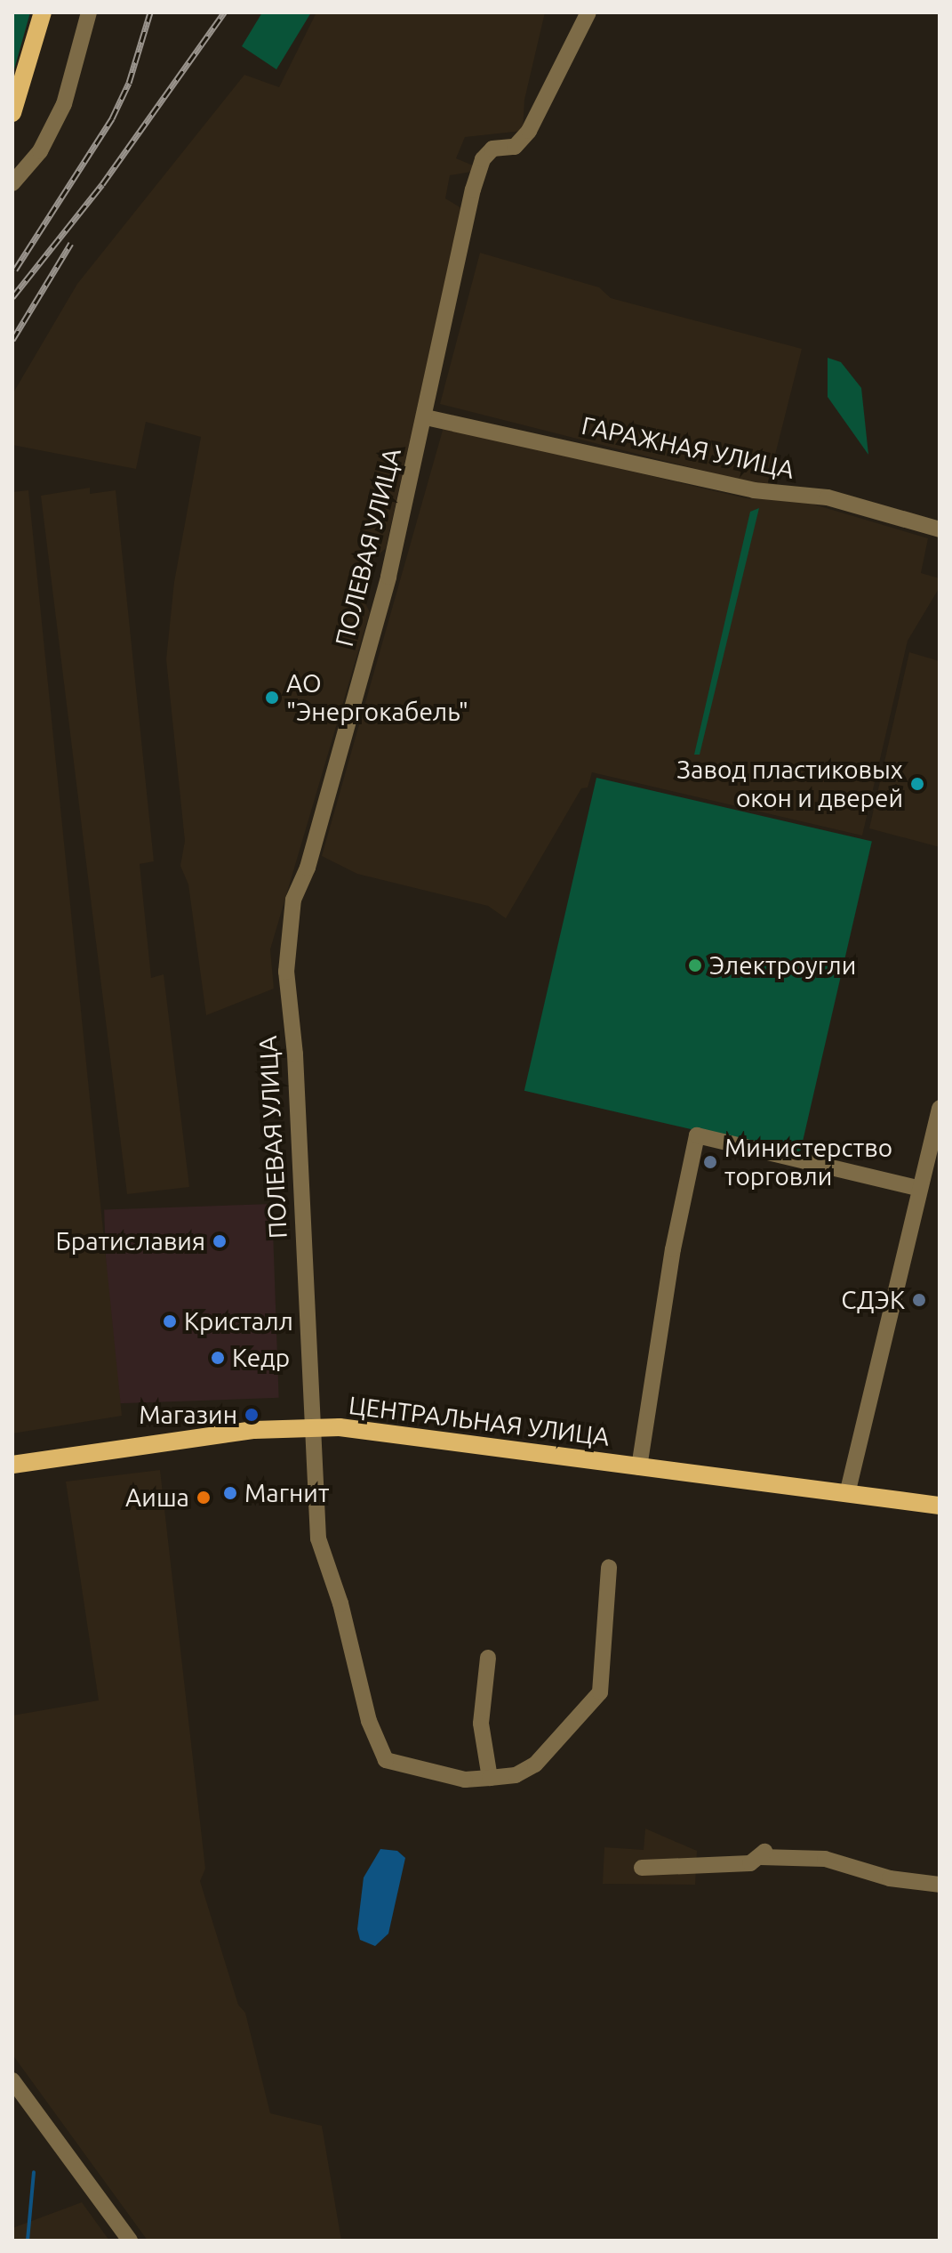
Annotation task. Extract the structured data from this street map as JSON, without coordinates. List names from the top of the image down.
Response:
{
  "streets": {
    "main road": ["ЦЕНТРАЛЬНАЯ УЛИЦА"],
    "street": ["ГАРАЖНАЯ УЛИЦА", "ПОЛЕВАЯ УЛИЦА"]
  },
  "crossings": [
    ["ГАРАЖНАЯ УЛИЦА", "ПОЛЕВАЯ УЛИЦА"],
    ["ПОЛЕВАЯ УЛИЦА", "ЦЕНТРАЛЬНАЯ УЛИЦА"]
  ],
  "places": [
    "АО \"Энергокабель\"",
    "Завод пластиковых окон и дверей",
    "Электроугли",
    "Министерство торговли",
    "Братиславия",
    "СДЭК",
    "Кристалл",
    "Кедр",
    "Магазин",
    "Магнит",
    "Аиша"
  ]
}
